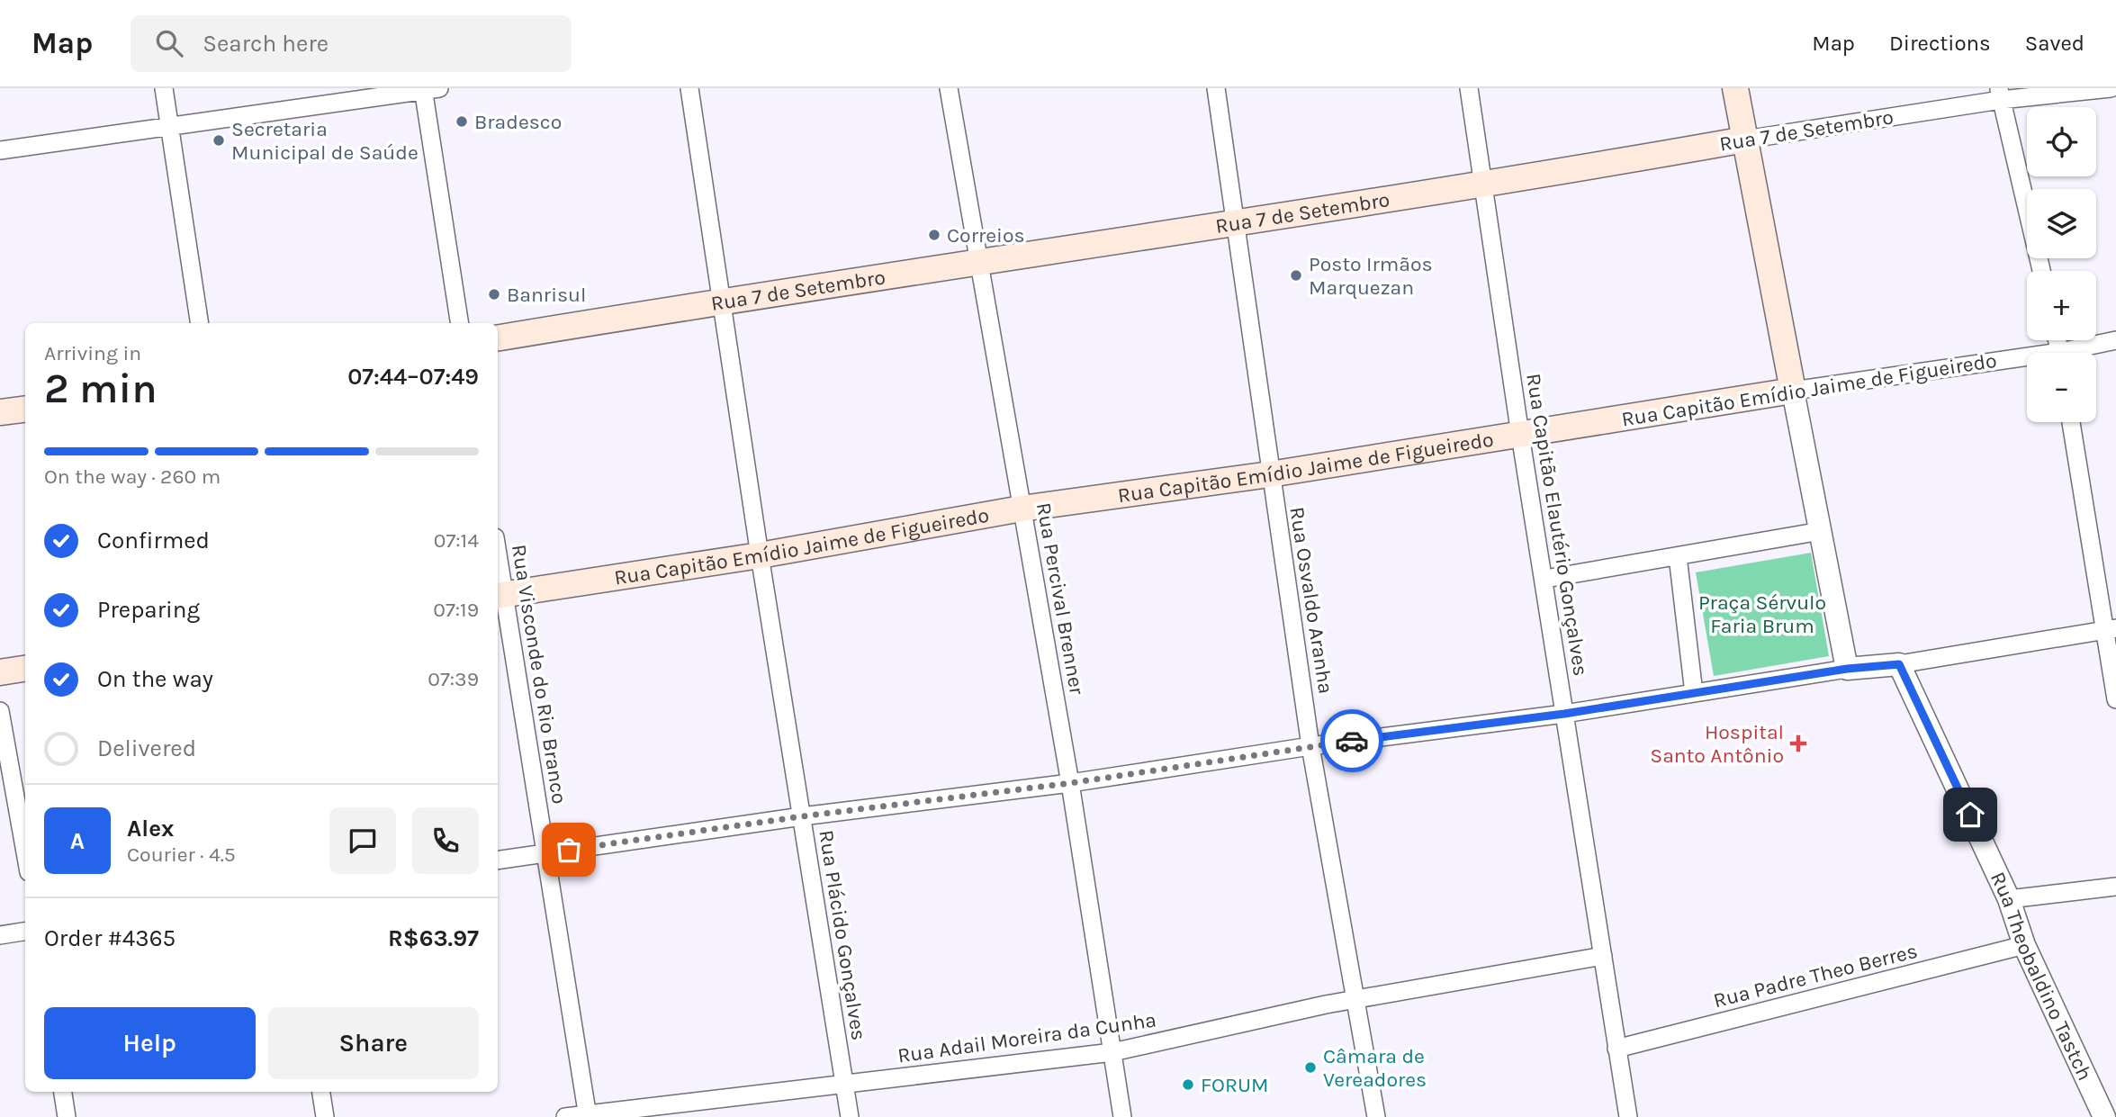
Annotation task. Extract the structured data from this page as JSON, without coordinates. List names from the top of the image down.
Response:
{
  "streets": {
    "main road": ["Rua 7 de Setembro", "Rua Capitão Emídio Jaime de Figueiredo"],
    "street": [
      "Rua Capitão Elautério Gonçalves",
      "Rua Percival Brenner",
      "Rua Osvaldo Aranha",
      "Rua Visconde do Rio Branco",
      "Rua Plácido Gonçalves",
      "Rua Padre Theo Berres",
      "Rua Theobaldino Tastch",
      "Rua Adail Moreira da Cunha"
    ]
  },
  "crossings": [
    ["Rua 7 de Setembro", "Rua Capitão Elautério Gonçalves"],
    ["Rua 7 de Setembro", "Rua Percival Brenner"],
    ["Rua 7 de Setembro", "Rua Osvaldo Aranha"],
    ["Rua 7 de Setembro", "Rua Plácido Gonçalves"],
    ["Rua Capitão Emídio Jaime de Figueiredo", "Rua Capitão Elautério Gonçalves"],
    ["Rua Capitão Emídio Jaime de Figueiredo", "Rua Percival Brenner"],
    ["Rua Capitão Emídio Jaime de Figueiredo", "Rua Osvaldo Aranha"],
    ["Rua Capitão Emídio Jaime de Figueiredo", "Rua Visconde do Rio Branco"],
    ["Rua Capitão Emídio Jaime de Figueiredo", "Rua Plácido Gonçalves"],
    ["Rua Capitão Elautério Gonçalves", "Rua Padre Theo Berres"],
    ["Rua Capitão Elautério Gonçalves", "Rua Adail Moreira da Cunha"],
    ["Rua Percival Brenner", "Rua Adail Moreira da Cunha"],
    ["Rua Osvaldo Aranha", "Rua Adail Moreira da Cunha"],
    ["Rua Visconde do Rio Branco", "Rua Adail Moreira da Cunha"],
    ["Rua Plácido Gonçalves", "Rua Adail Moreira da Cunha"],
    ["Rua Padre Theo Berres", "Rua Theobaldino Tastch"]
  ],
  "parks": ["Praça Sérvulo Faria Brum"],
  "places": {
    "other": [
      "Bradesco",
      "Secretaria Municipal de Saúde",
      "Correios",
      "Posto Irmãos Marquezan",
      "Banrisul",
      "Câmara de Vereadores",
      "FORUM"
    ],
    "health": ["Hospital Santo Antônio"]
  },
  "page": {
    "header": "Map",
    "search": "Search here",
    "nav": ["Map", "Directions", "Saved"],
    "map_buttons": ["+", "−"],
    "heading": ["2 min", "Arriving in", "07:44–07:49"],
    "panel": [
      "Alex",
      "Courier · 4.5",
      "Order #4365",
      "R$63.97"
    ],
    "bar": "On the way · 260 m",
    "list": [
      ["Confirmed", "07:14"],
      ["Preparing", "07:19"],
      ["On the way", "07:39"],
      "Delivered"
    ],
    "round": "A",
    "buttons": ["Help", "Share"]
  }
}
